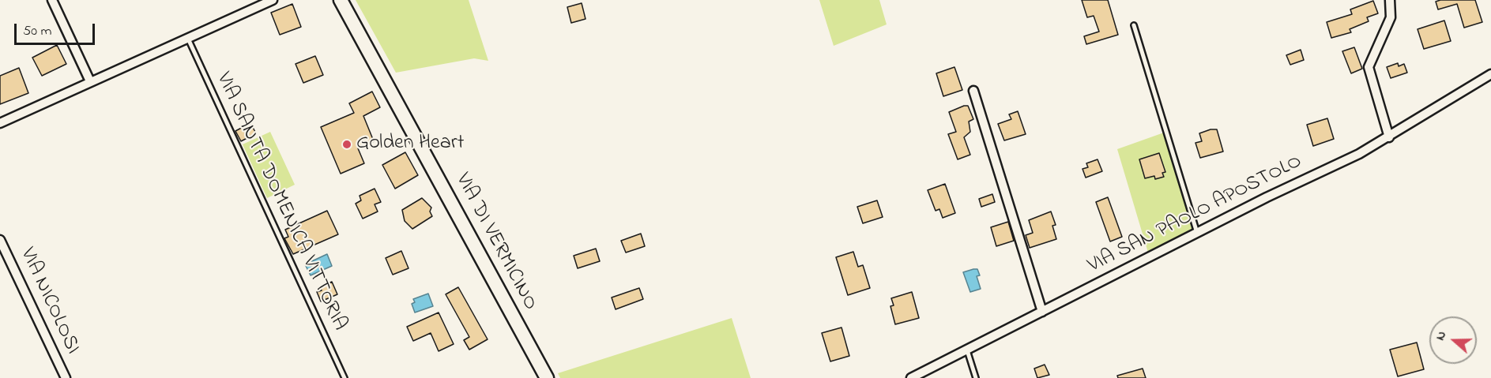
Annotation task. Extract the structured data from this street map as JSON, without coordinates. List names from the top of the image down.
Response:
{
  "streets": {
    "main road": ["VIA DI VERMICINO"],
    "street": ["VIA SAN PAOLO APOSTOLO", "VIA NICOLOSI"],
    "lane": ["VIA SANTA DOMENICA VITTORIA"]
  },
  "places": ["Golden Heart"],
  "scale_bar": "50 m",
  "north": "left"
}
